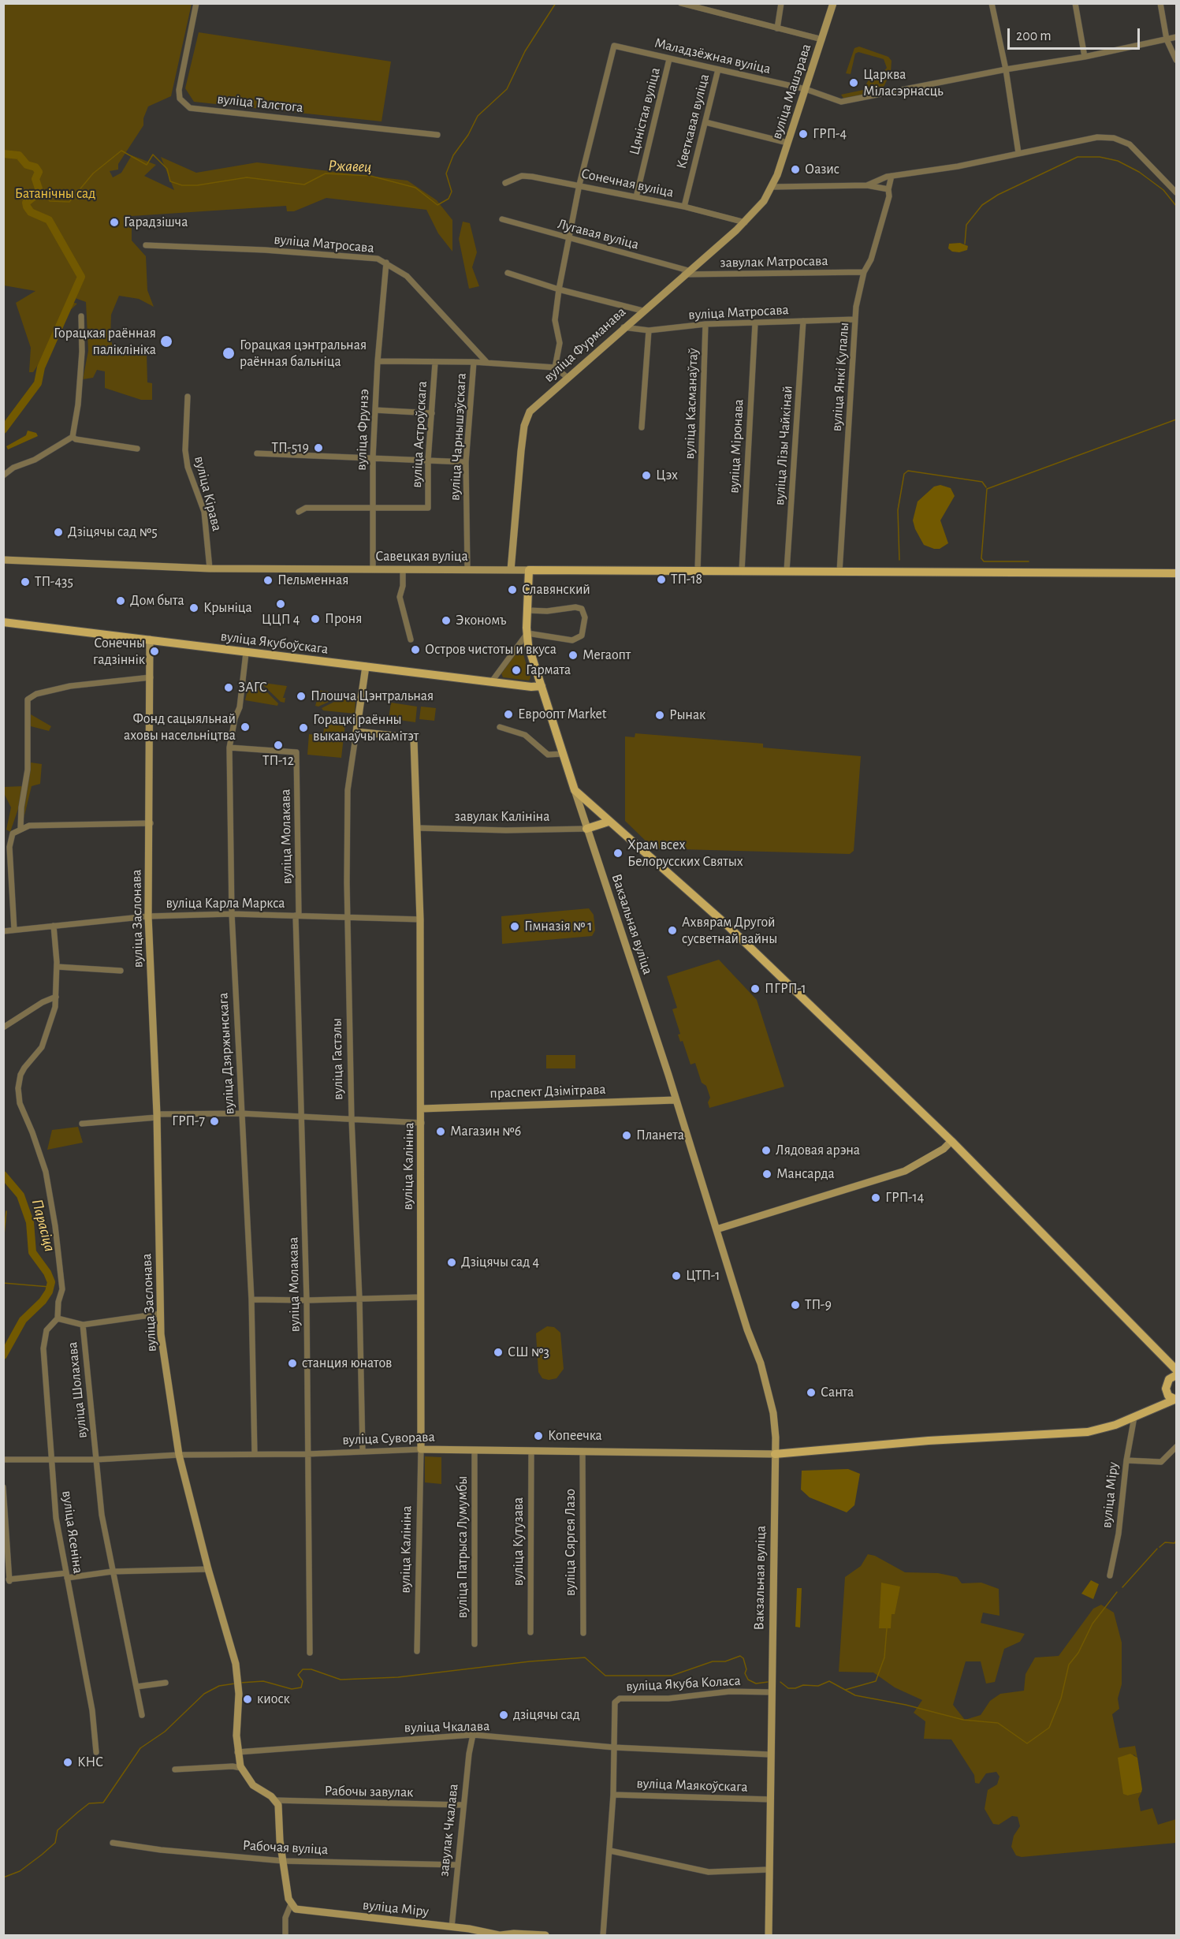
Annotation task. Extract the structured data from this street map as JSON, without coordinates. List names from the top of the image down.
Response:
{
  "streets": {
    "main road": [
      "вуліца Машэрава",
      "вуліца Фурманава",
      "Савецкая вуліца",
      "вуліца Якубоўскага",
      "вуліца Заслонава",
      "Вакзальная вуліца",
      "вуліца Гастэлы",
      "праспект Дзімітрава",
      "вуліца Калініна",
      "вуліца Суворава",
      "вуліца Міру"
    ],
    "street": [
      "Маладзёжная вуліца",
      "вуліца Талстога",
      "Цяністая вуліца",
      "Кветкавая вуліца",
      "Сонечная вуліца",
      "Лугавая вуліца",
      "вуліца Матросава",
      "завулак Матросава",
      "вуліца Янкі Купалы",
      "вуліца Касманаўтаў",
      "вуліца Фрунзэ",
      "вуліца Астроўскага",
      "вуліца Чарнышэўскага",
      "вуліца Лізы Чайкінай",
      "вуліца Міронава",
      "вуліца Кірава",
      "завулак Калініна",
      "вуліца Молакава",
      "вуліца Карла Маркса",
      "вуліца Дзяржынскага",
      "вуліца Шолахава",
      "вуліца Ясеніна",
      "вуліца Кутузава",
      "вуліца Сяргея Лазо",
      "вуліца Патрыса Лумумбы",
      "вуліца Якуба Коласа",
      "вуліца Чкалава",
      "вуліца Маякоўскага",
      "Рабочы завулак",
      "завулак Чкалава",
      "Рабочая вуліца"
    ]
  },
  "crossings": [
    ["Маладзёжная вуліца", "вуліца Машэрава"],
    ["Маладзёжная вуліца", "Цяністая вуліца"],
    ["Маладзёжная вуліца", "Кветкавая вуліца"],
    ["Маладзёжная вуліца", "вуліца Фурманава"],
    ["вуліца Машэрава", "вуліца Фурманава"],
    ["Цяністая вуліца", "Сонечная вуліца"],
    ["Кветкавая вуліца", "Сонечная вуліца"],
    ["Сонечная вуліца", "вуліца Фурманава"],
    ["Лугавая вуліца", "завулак Матросава"],
    ["Лугавая вуліца", "вуліца Фурманава"],
    ["вуліца Матросава", "вуліца Фурманава"],
    ["вуліца Матросава", "вуліца Янкі Купалы"],
    ["вуліца Матросава", "вуліца Касманаўтаў"],
    ["вуліца Матросава", "вуліца Фрунзэ"],
    ["вуліца Матросава", "вуліца Лізы Чайкінай"],
    ["вуліца Матросава", "вуліца Міронава"],
    ["завулак Матросава", "вуліца Фурманава"],
    ["завулак Матросава", "вуліца Янкі Купалы"],
    ["вуліца Фурманава", "Савецкая вуліца"],
    ["вуліца Янкі Купалы", "Савецкая вуліца"],
    ["вуліца Касманаўтаў", "Савецкая вуліца"],
    ["вуліца Фрунзэ", "вуліца Астроўскага"],
    ["вуліца Фрунзэ", "Савецкая вуліца"],
    ["вуліца Чарнышэўскага", "Савецкая вуліца"],
    ["вуліца Лізы Чайкінай", "Савецкая вуліца"],
    ["вуліца Міронава", "Савецкая вуліца"],
    ["вуліца Кірава", "Савецкая вуліца"],
    ["Савецкая вуліца", "Вакзальная вуліца"],
    ["вуліца Якубоўскага", "вуліца Заслонава"],
    ["вуліца Якубоўскага", "Вакзальная вуліца"],
    ["вуліца Якубоўскага", "вуліца Дзяржынскага"],
    ["вуліца Якубоўскага", "вуліца Гастэлы"],
    ["завулак Калініна", "Вакзальная вуліца"],
    ["завулак Калініна", "вуліца Калініна"],
    ["вуліца Молакава", "вуліца Карла Маркса"],
    ["вуліца Молакава", "вуліца Дзяржынскага"],
    ["вуліца Молакава", "вуліца Суворава"],
    ["вуліца Карла Маркса", "вуліца Заслонава"],
    ["вуліца Карла Маркса", "вуліца Дзяржынскага"],
    ["вуліца Карла Маркса", "вуліца Гастэлы"],
    ["вуліца Карла Маркса", "вуліца Калініна"],
    ["вуліца Заслонава", "вуліца Суворава"],
    ["вуліца Заслонава", "вуліца Чкалава"],
    ["вуліца Заслонава", "Рабочы завулак"],
    ["Вакзальная вуліца", "праспект Дзімітрава"],
    ["Вакзальная вуліца", "вуліца Суворава"],
    ["Вакзальная вуліца", "вуліца Якуба Коласа"],
    ["Вакзальная вуліца", "вуліца Чкалава"],
    ["Вакзальная вуліца", "вуліца Маякоўскага"],
    ["вуліца Дзяржынскага", "вуліца Суворава"],
    ["вуліца Гастэлы", "вуліца Калініна"],
    ["вуліца Гастэлы", "вуліца Суворава"],
    ["праспект Дзімітрава", "вуліца Калініна"],
    ["вуліца Калініна", "вуліца Суворава"],
    ["вуліца Шолахава", "вуліца Суворава"],
    ["вуліца Шолахава", "вуліца Ясеніна"],
    ["вуліца Суворава", "вуліца Ясеніна"],
    ["вуліца Суворава", "вуліца Кутузава"],
    ["вуліца Суворава", "вуліца Сяргея Лазо"],
    ["вуліца Суворава", "вуліца Патрыса Лумумбы"],
    ["вуліца Міру", "завулак Чкалава"],
    ["вуліца Якуба Коласа", "вуліца Чкалава"],
    ["вуліца Якуба Коласа", "вуліца Маякоўскага"],
    ["вуліца Чкалава", "завулак Чкалава"],
    ["Рабочы завулак", "завулак Чкалава"],
    ["завулак Чкалава", "Рабочая вуліца"]
  ],
  "water": ["Ржавец", "Парасіца"],
  "parks": ["Батанічны сад"],
  "places": [
    "Царква Міласэрнасць",
    "ГРП-4",
    "Оазис",
    "Гарадзішча",
    "Горацкая раённая паліклініка",
    "Горацкая цэнтральная раённая бальніца",
    "ТП-519",
    "Цэх",
    "Дзіцячы сад №5",
    "ТП-18",
    "Пельменная",
    "ТП-435",
    "Славянский",
    "Дом быта",
    "ЦЦП 4",
    "Крыніца",
    "Проня",
    "Экономъ",
    "Остров чистоты и вкуса",
    "Сонечны гадзіннік",
    "Мегаопт",
    "Гармата",
    "ЗАГС",
    "Плошча Цэнтральная",
    "Евроопт Market",
    "Рынак",
    "Фонд сацыяльнай аховы насельніцтва",
    "Горацкі раённы выканаўчы камітэт",
    "ТП-12",
    "Храм всех Белорусских Святых",
    "Гімназія № 1",
    "Ахвярам Другой сусветнай вайны",
    "ПГРП-1",
    "ГРП-7",
    "Магазин №6",
    "Планета",
    "Лядовая арэна",
    "Мансарда",
    "ГРП-14",
    "Дзіцячы сад 4",
    "ЦТП-1",
    "ТП-9",
    "СШ №3",
    "станция юнатов",
    "Санта",
    "Копеечка",
    "киоск",
    "дзіцячы сад",
    "КНС"
  ],
  "scale_bar": "200 m"
}
